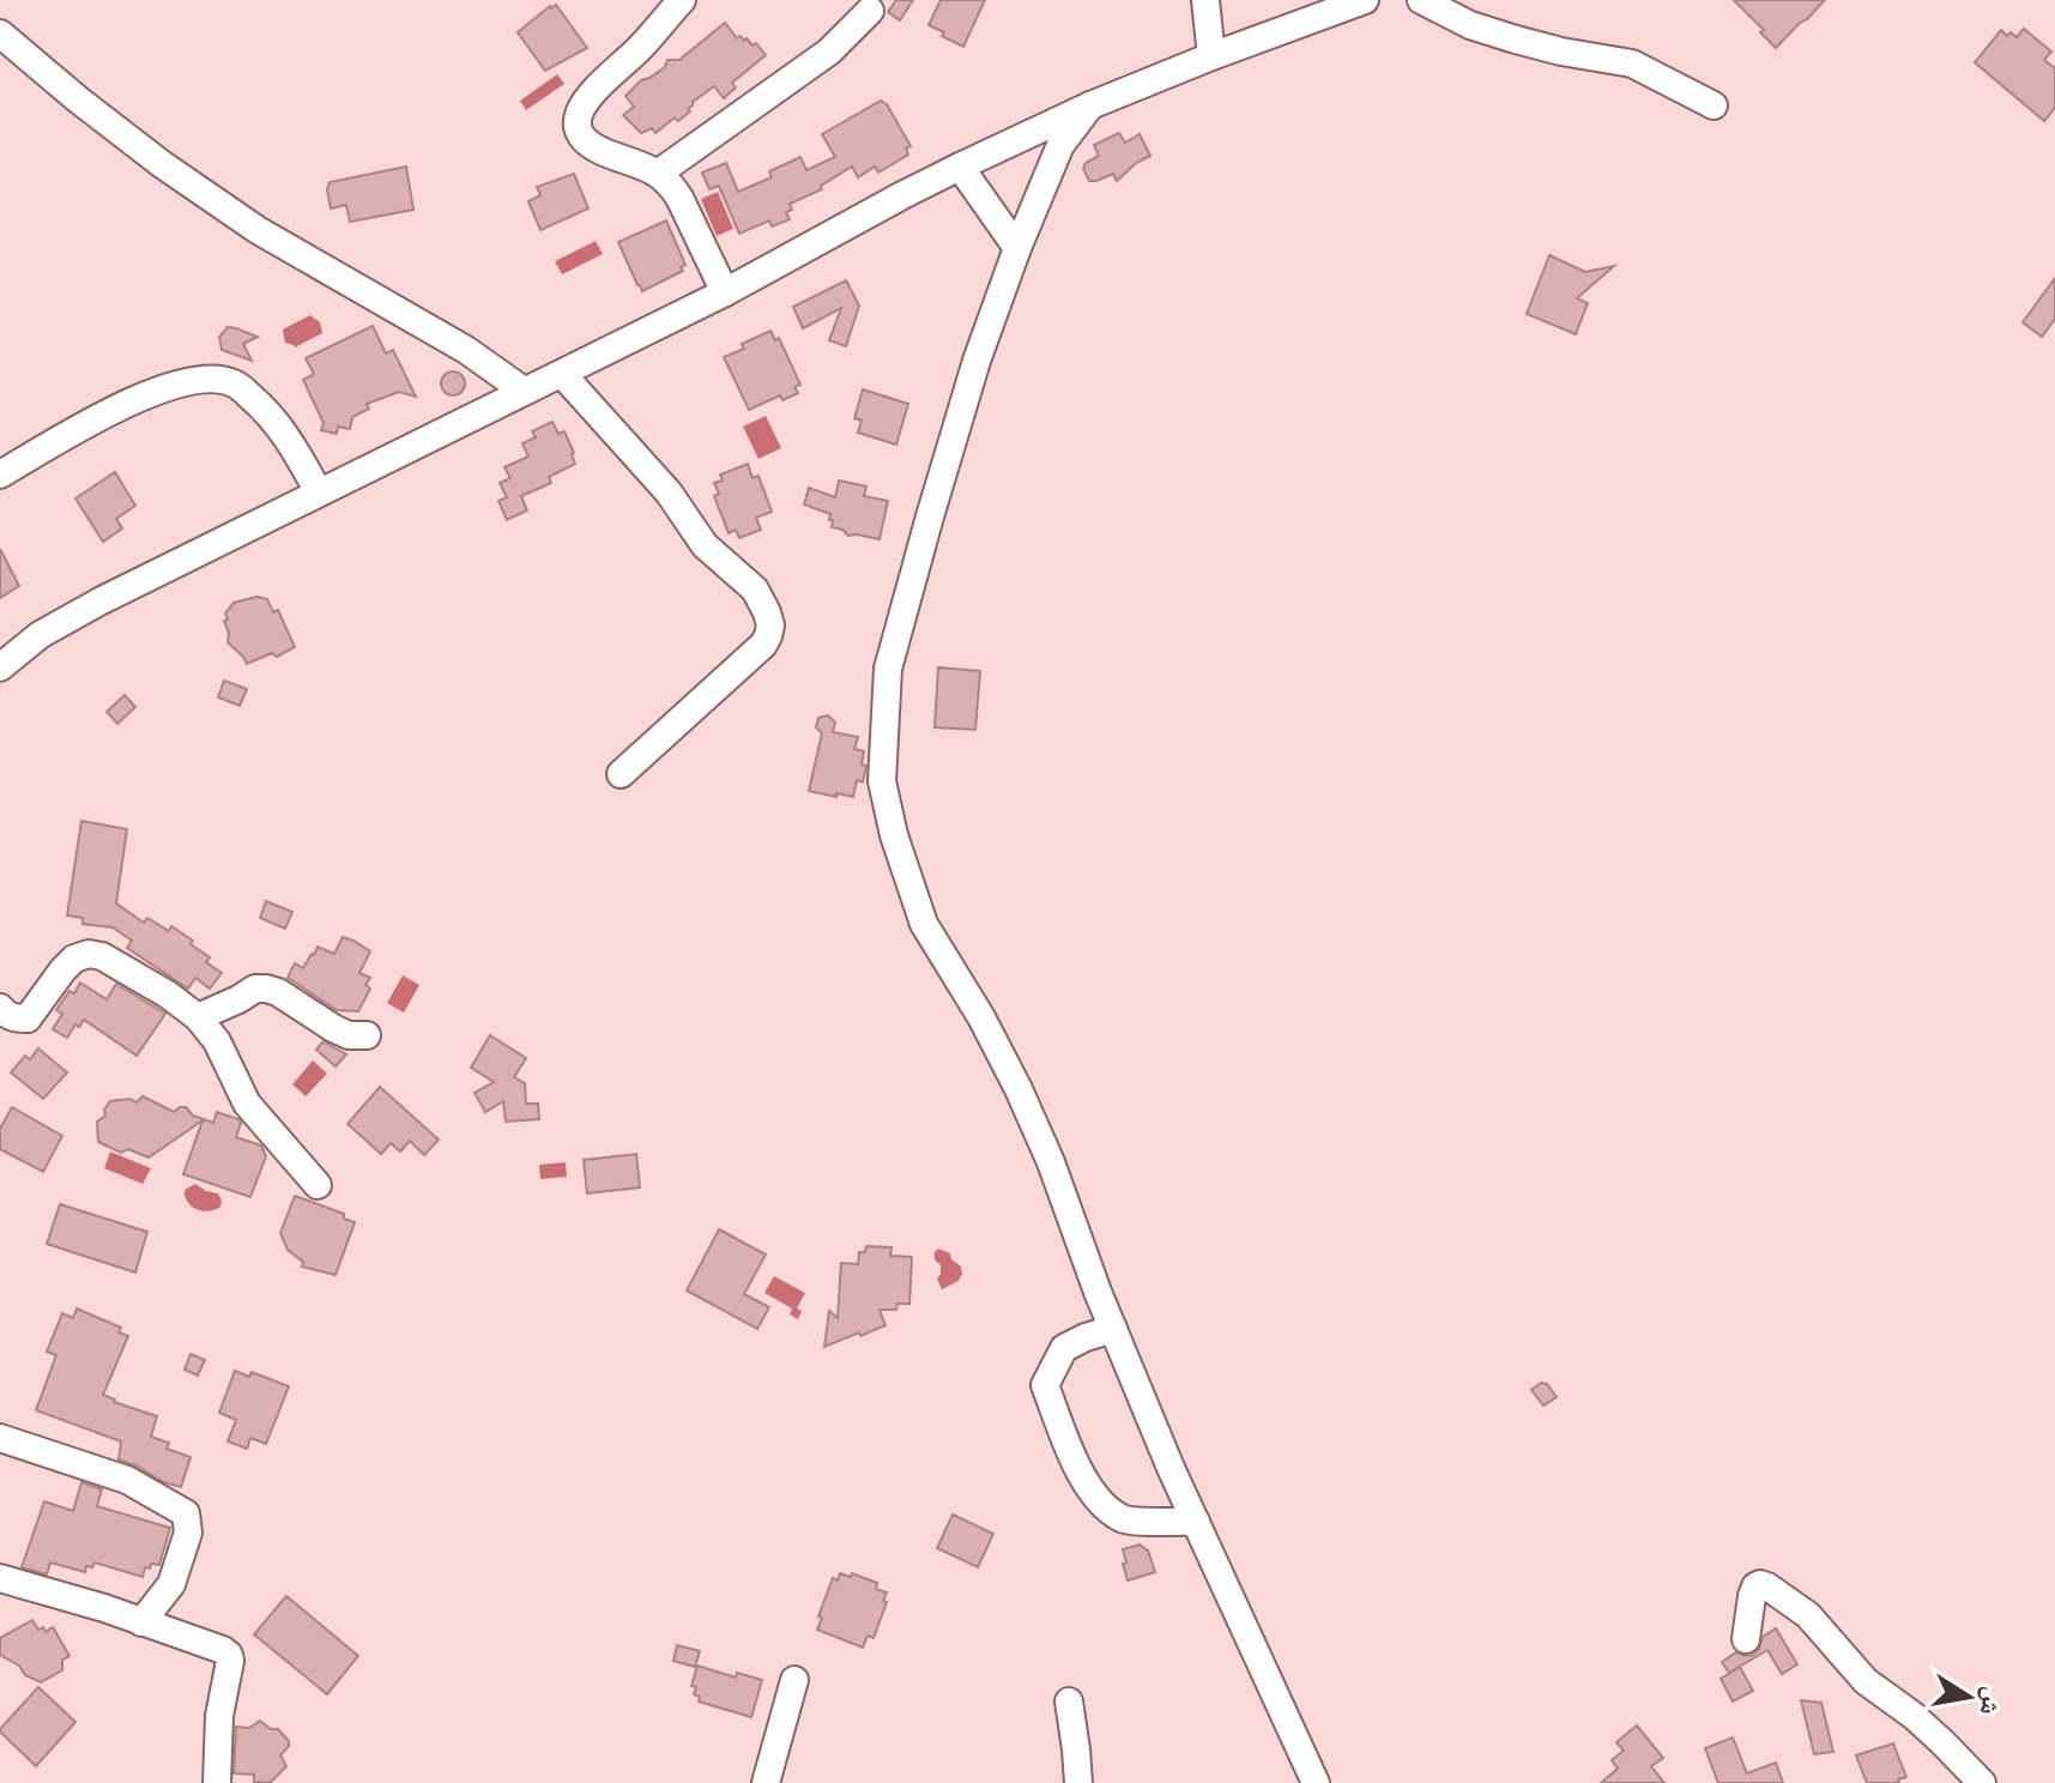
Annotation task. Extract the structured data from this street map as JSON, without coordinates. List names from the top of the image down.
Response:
{
  "north": "right"
}
